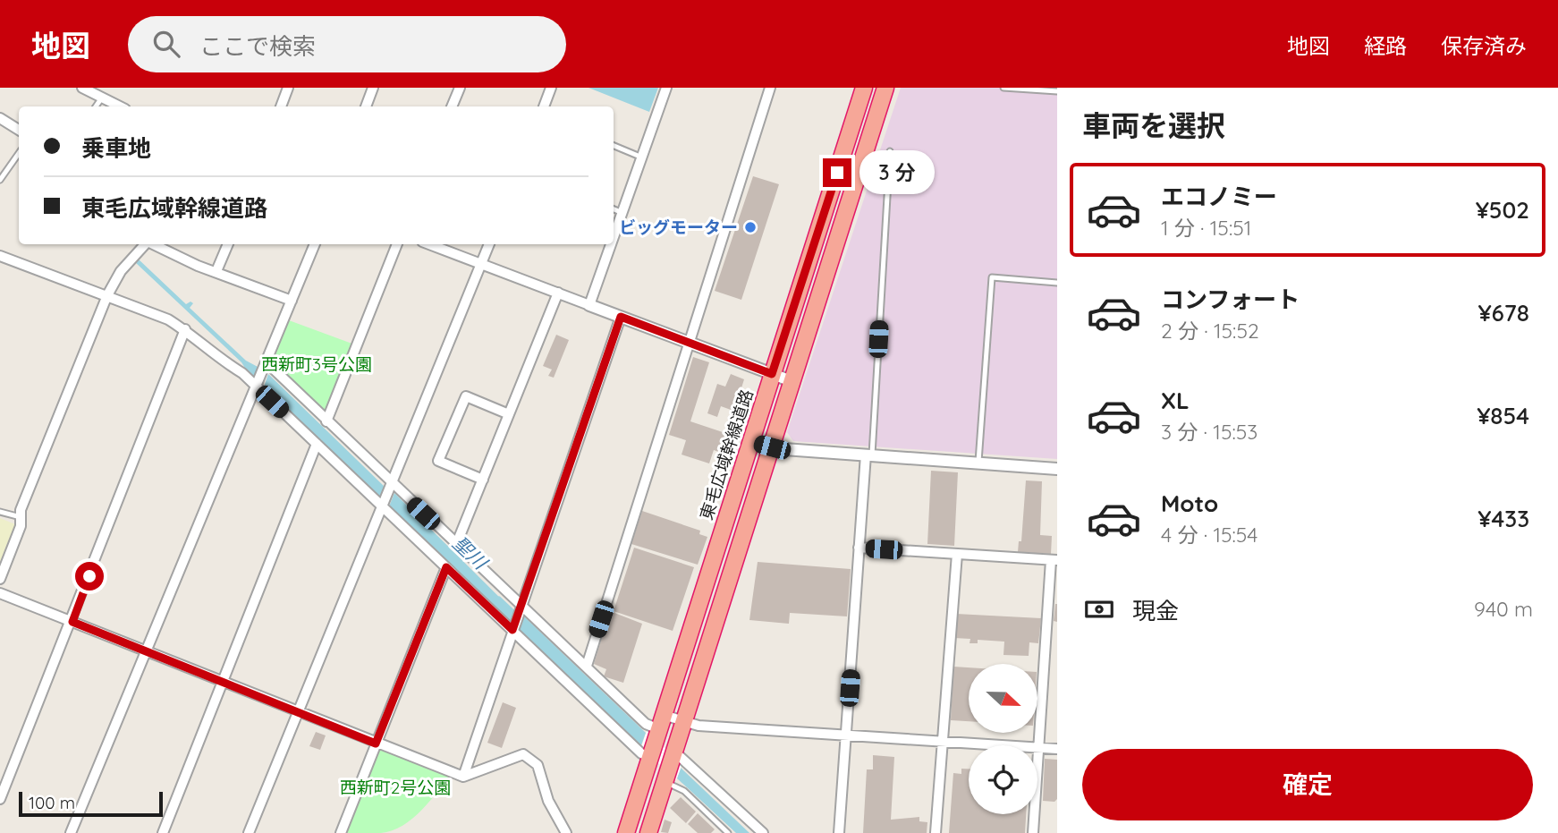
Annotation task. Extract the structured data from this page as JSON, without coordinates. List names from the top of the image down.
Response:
{
  "streets": {
    "highway": ["東毛広域幹線道路"]
  },
  "water": ["聖川"],
  "parks": ["西新町3号公園", "西新町2号公園"],
  "places": ["ビッグモーター"],
  "scale_bar": "100 m",
  "north": "right",
  "page": {
    "header": "地図",
    "search": "ここで検索",
    "nav": ["地図", "経路", "保存済み"],
    "heading": "車両を選択",
    "banner": ["乗車地", "東毛広域幹線道路"],
    "bubble": "3 分",
    "list": [
      {
        "name": "エコノミー",
        "note": "1 分 · 15:51",
        "value": "¥502"
      },
      {
        "name": "コンフォート",
        "note": "2 分 · 15:52",
        "value": "¥678"
      },
      {
        "name": "XL",
        "note": "3 分 · 15:53",
        "value": "¥854"
      },
      {
        "name": "Moto",
        "note": "4 分 · 15:54",
        "value": "¥433"
      }
    ],
    "pay": ["現金", "940 m"],
    "buttons": "確定",
    "scale": "100 m"
  }
}
